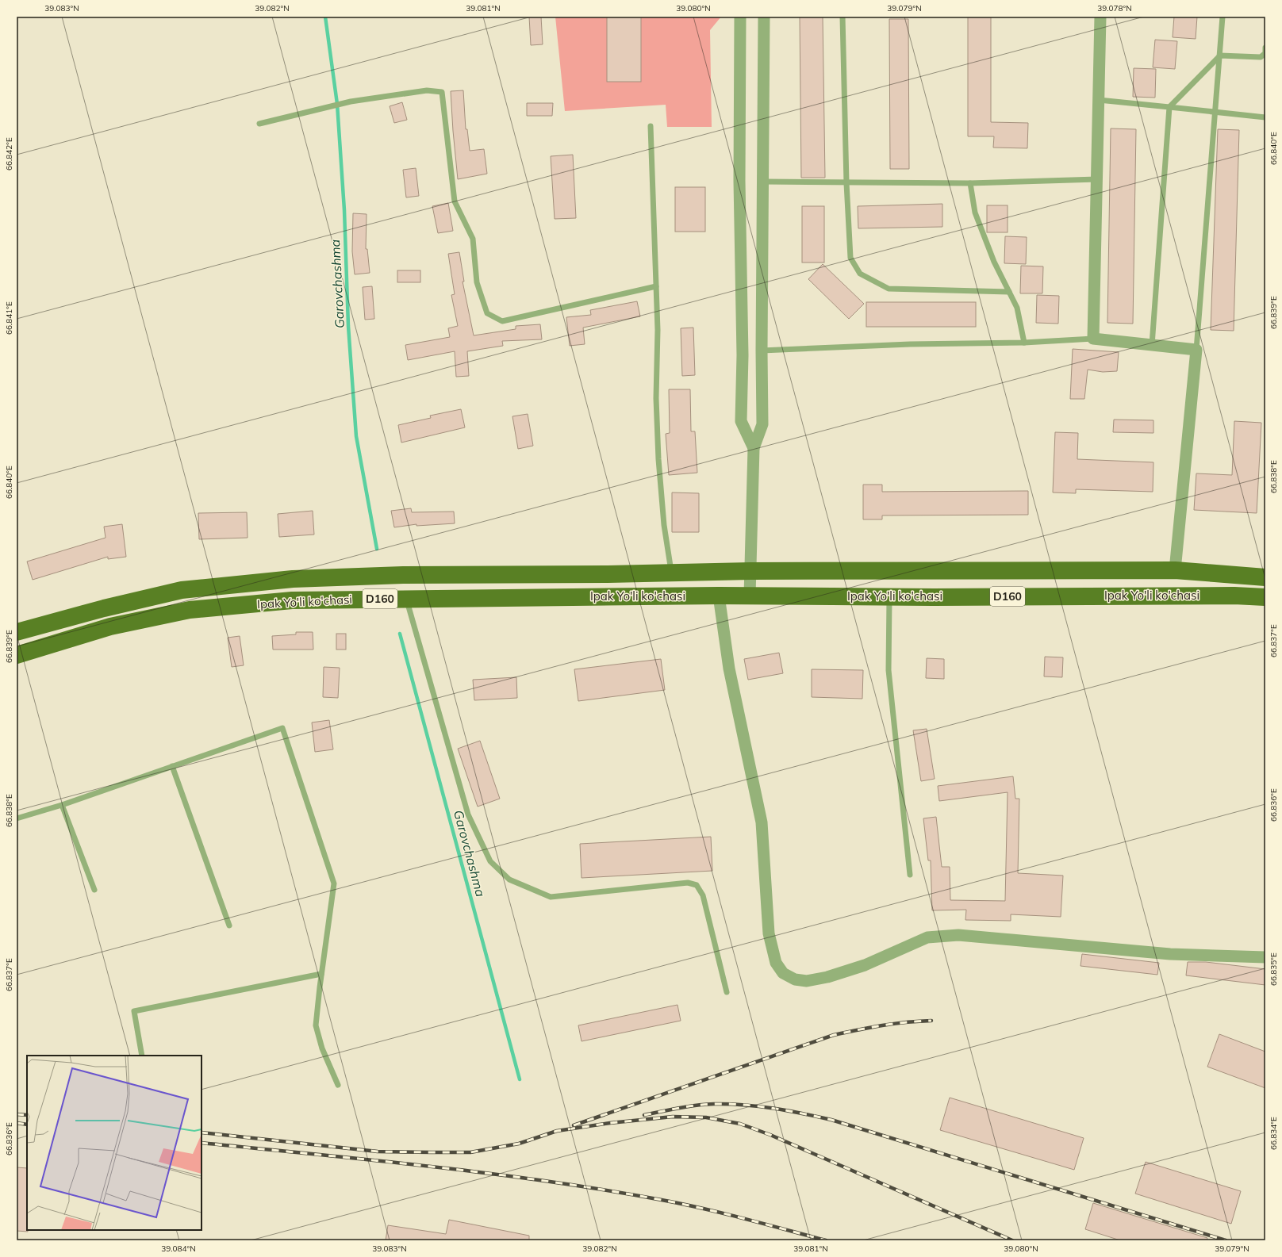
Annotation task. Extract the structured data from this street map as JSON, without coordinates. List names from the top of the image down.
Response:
{
  "streets": {
    "main road": ["Ipak Yo'li ko'chasi", "D160"]
  },
  "water": ["Garovchashma"],
  "coordinates": [
    "39.083°N",
    "39.082°N",
    "39.081°N",
    "39.080°N",
    "39.079°N",
    "39.078°N",
    "66.840°E",
    "66.842°E",
    "66.839°E",
    "66.841°E",
    "66.838°E",
    "66.837°E",
    "66.836°E",
    "66.835°E",
    "66.834°E",
    "39.084°N"
  ]
}
